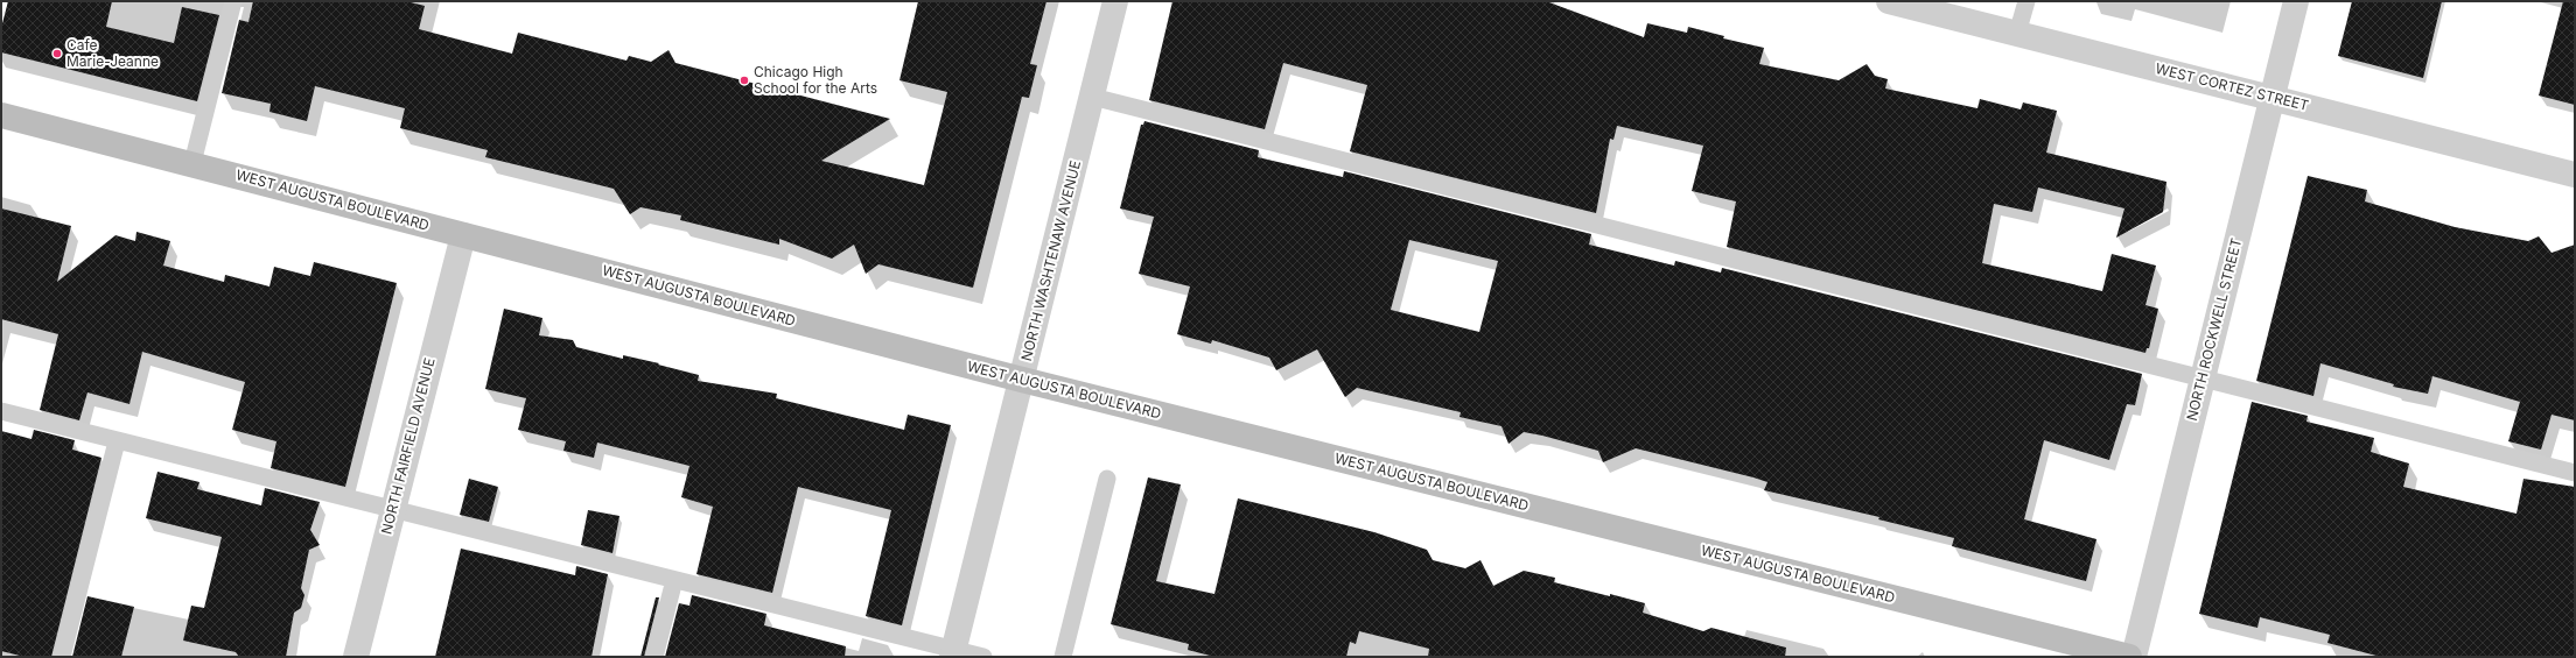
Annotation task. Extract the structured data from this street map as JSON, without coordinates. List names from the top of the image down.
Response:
{
  "streets": {
    "street": [
      "WEST CORTEZ STREET",
      "WEST AUGUSTA BOULEVARD",
      "NORTH WASHTENAW AVENUE",
      "NORTH ROCKWELL STREET",
      "NORTH FAIRFIELD AVENUE"
    ]
  },
  "crossings": [
    ["WEST CORTEZ STREET", "NORTH ROCKWELL STREET"],
    ["WEST AUGUSTA BOULEVARD", "NORTH WASHTENAW AVENUE"],
    ["WEST AUGUSTA BOULEVARD", "NORTH FAIRFIELD AVENUE"]
  ],
  "places": ["Cafe Marie-Jeanne", "Chicago High School for the Arts"]
}
